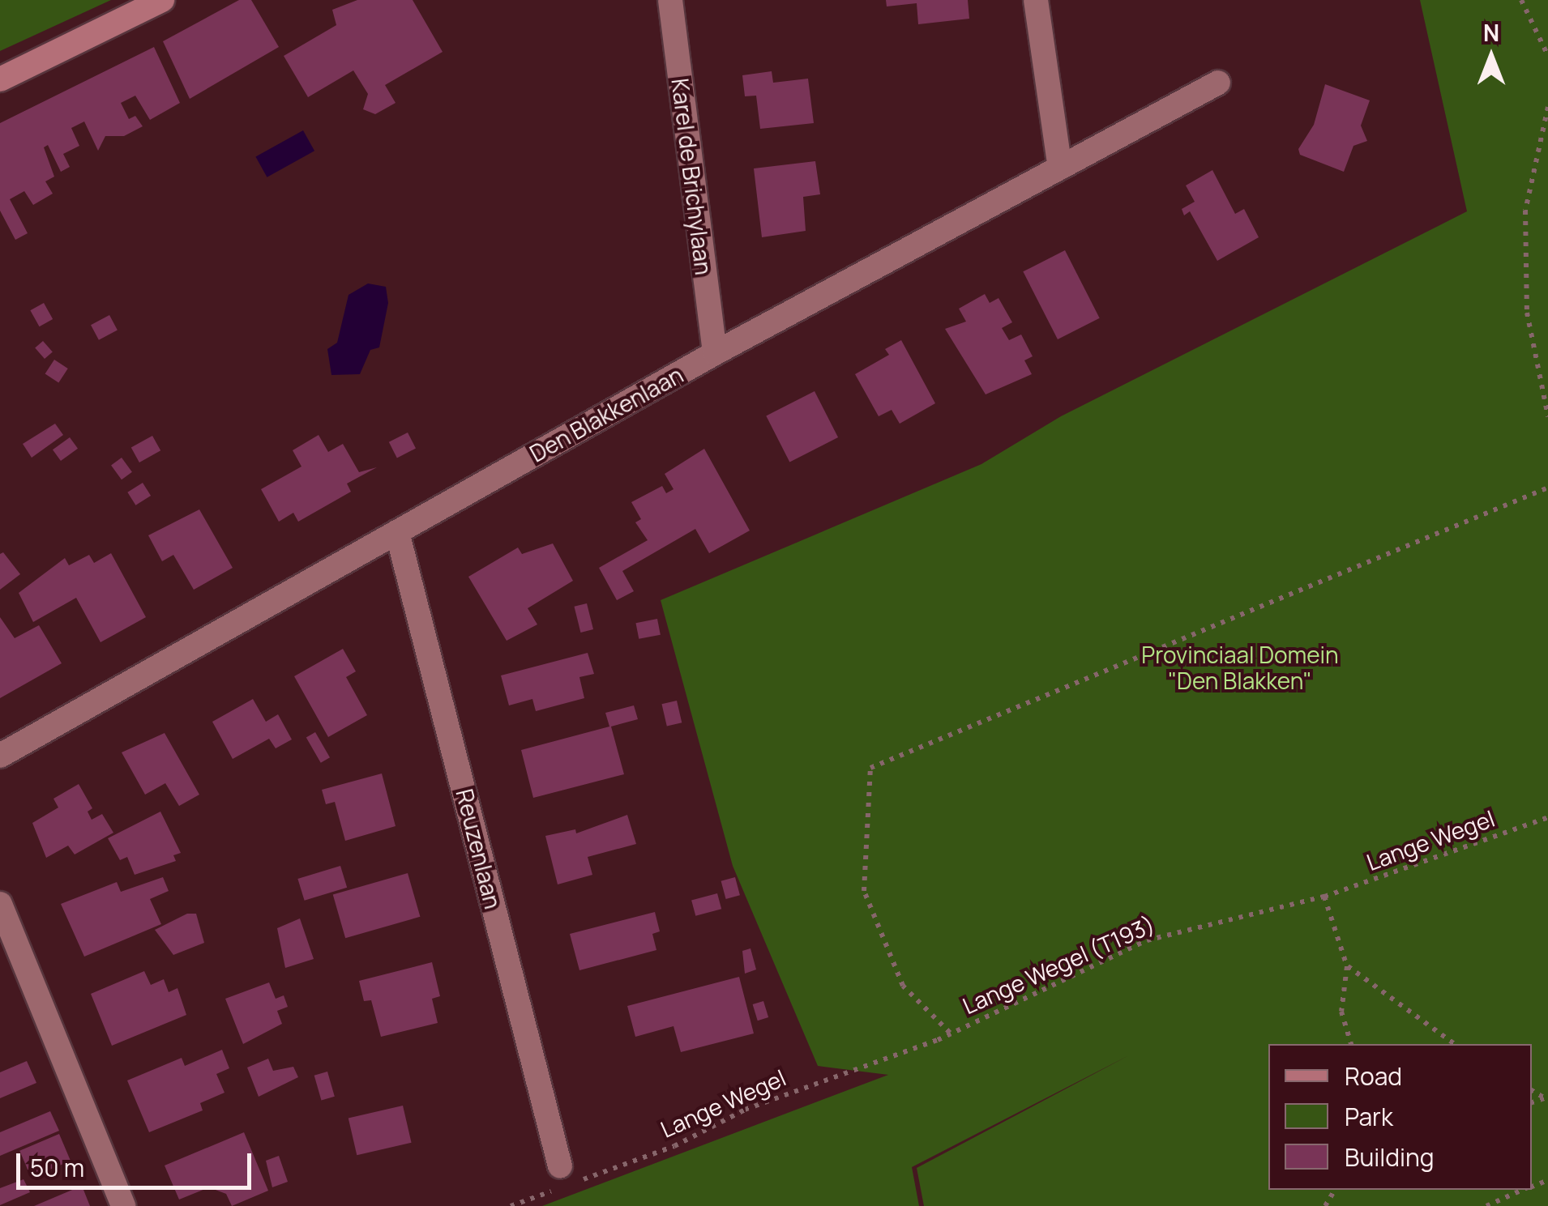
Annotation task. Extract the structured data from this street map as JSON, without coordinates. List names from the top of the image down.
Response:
{
  "streets": {
    "street": ["Karel de Brichylaan", "Den Blakkenlaan", "Reuzenlaan"],
    "path": ["Lange Wegel", "Lange Wegel (T193)"]
  },
  "crossings": [
    ["Karel de Brichylaan", "Den Blakkenlaan"],
    ["Den Blakkenlaan", "Reuzenlaan"],
    ["Lange Wegel", "Reuzenlaan"],
    ["Lange Wegel", "Lange Wegel (T193)"]
  ],
  "parks": ["Provinciaal Domein \"Den Blakken\""],
  "legend": ["Road", "Park", "Building"],
  "scale_bar": "50 m",
  "north": "top"
}
